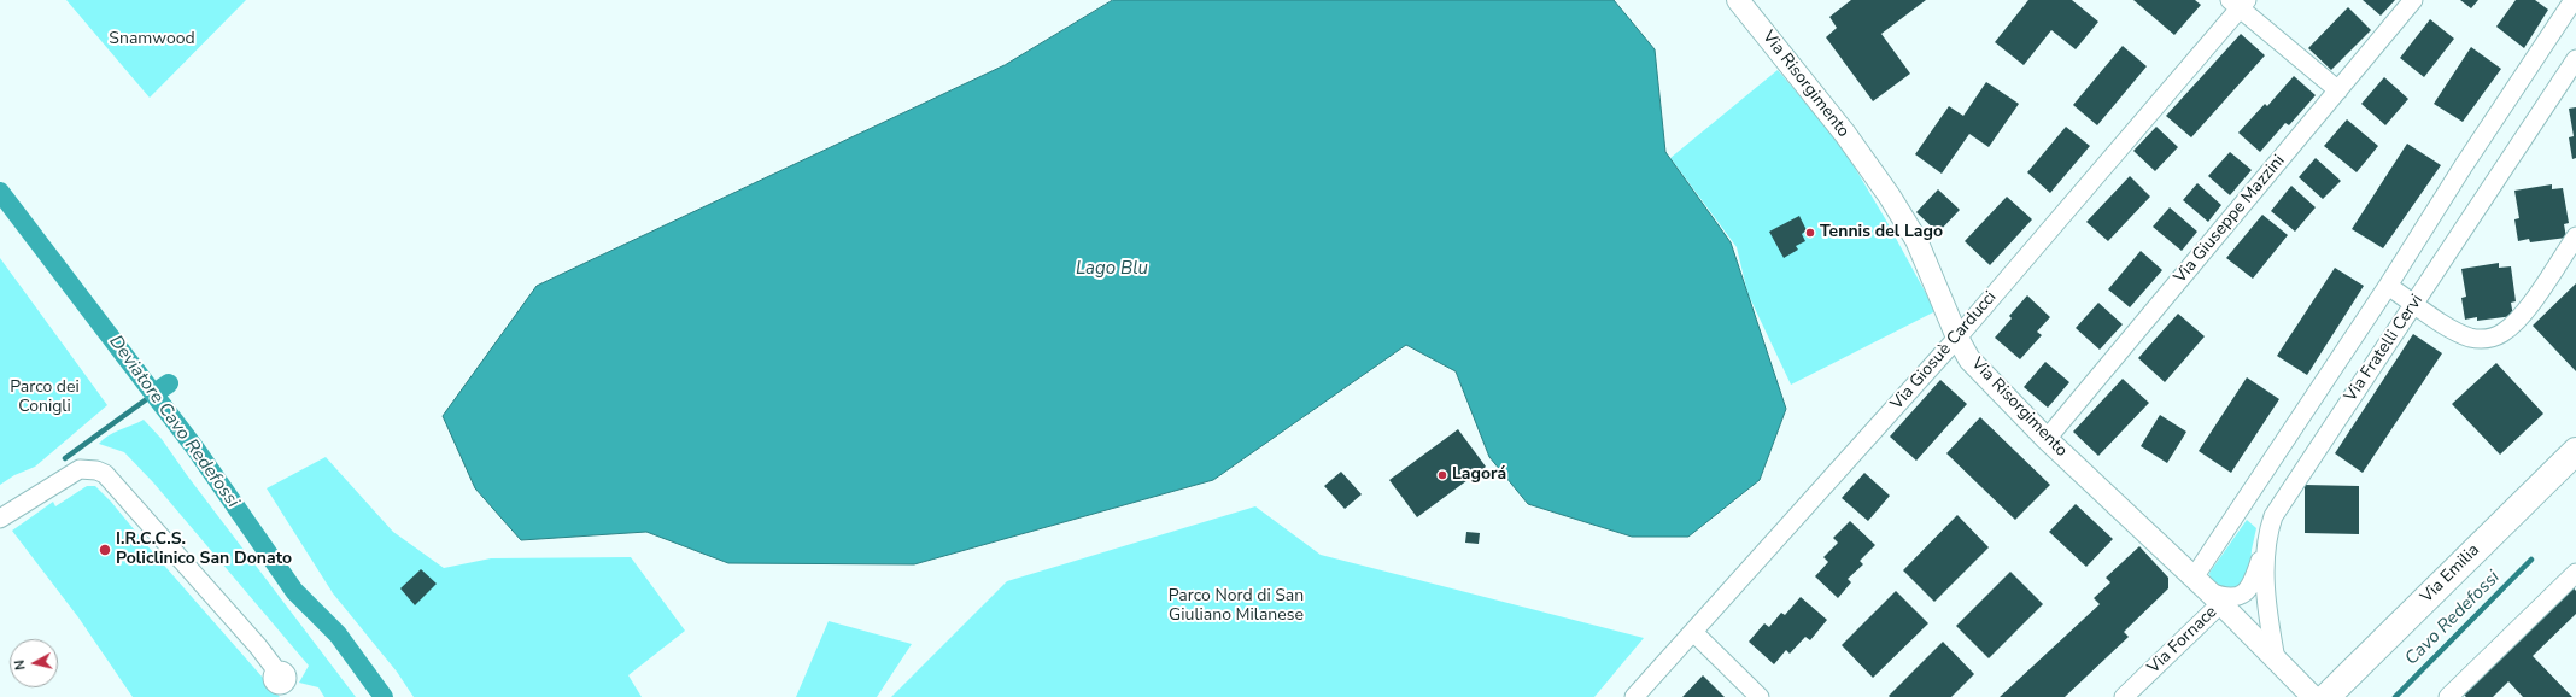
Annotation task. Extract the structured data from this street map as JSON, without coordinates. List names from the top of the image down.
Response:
{
  "streets": {
    "main road": ["Via Emilia"],
    "street": [
      "Via Risorgimento",
      "Via Giuseppe Mazzini",
      "Via Fratelli Cervi",
      "Via Giosuè Carducci",
      "Via Fornace"
    ]
  },
  "crossings": [
    ["Via Risorgimento", "Via Giuseppe Mazzini"],
    ["Via Risorgimento", "Via Fratelli Cervi"],
    ["Via Risorgimento", "Via Giosuè Carducci"],
    ["Via Risorgimento", "Via Fornace"],
    ["Via Fratelli Cervi", "Via Fornace"]
  ],
  "water": ["Lago Blu", "Deviatore Cavo Redefossi", "Cavo Redefossi"],
  "parks": ["Snamwood", "Parco dei Conigli", "Parco Nord di San Giuliano Milanese"],
  "places": ["Tennis del Lago", "Lagorá", "I.R.C.C.S. Policlinico San Donato"],
  "north": "left"
}
